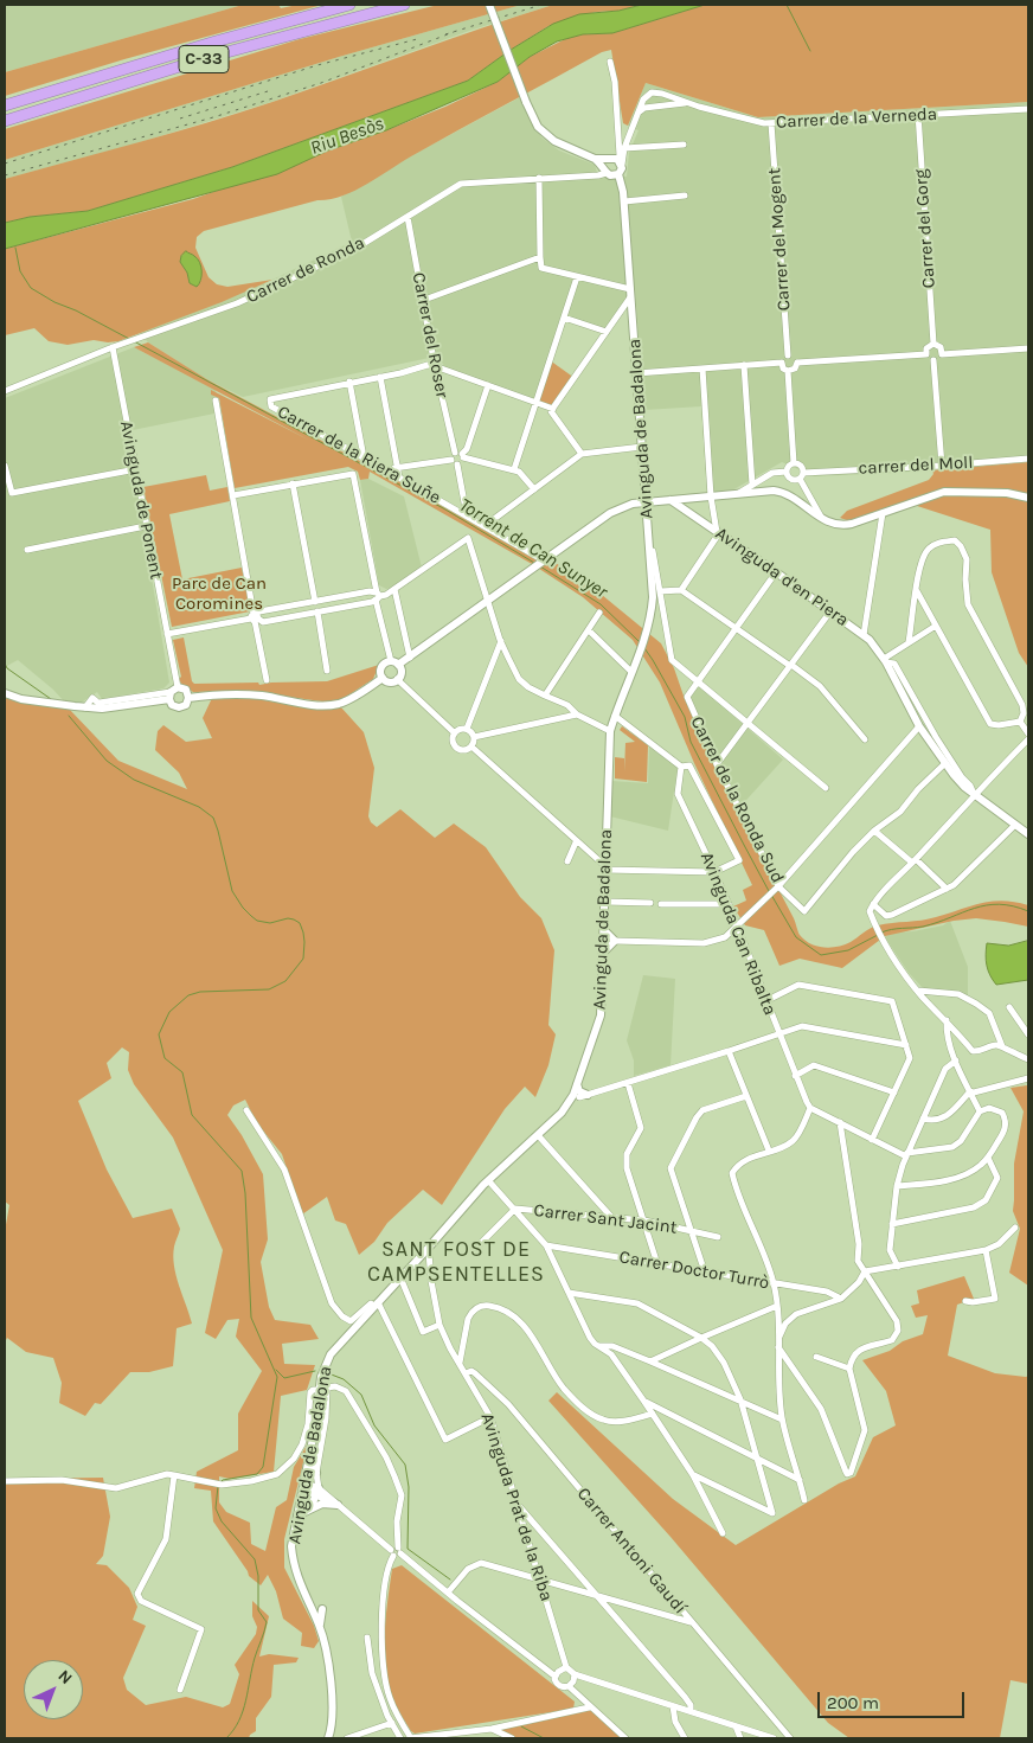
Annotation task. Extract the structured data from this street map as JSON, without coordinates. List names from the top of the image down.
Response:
{
  "streets": {
    "highway": ["C-33"],
    "street": [
      "Carrer de la Verneda",
      "Carrer del Gorg",
      "Carrer del Mogent",
      "Carrer de Ronda",
      "Carrer del Roser",
      "Avinguda de Badalona",
      "Carrer de la Riera Suñe",
      "carrer del Moll",
      "Avinguda de Ponent",
      "Avinguda d'en Piera",
      "Carrer de la Ronda Sud",
      "Avinguda Can Ribalta",
      "Carrer Sant Jacint",
      "Carrer Doctor Turrò",
      "Avinguda Prat de la Riba",
      "Carrer Antoni Gaudí"
    ]
  },
  "crossings": [
    ["Carrer de la Verneda", "Carrer del Gorg"],
    ["Carrer de la Verneda", "Carrer del Mogent"],
    ["Carrer de Ronda", "Carrer del Roser"],
    ["Carrer de Ronda", "Avinguda de Ponent"],
    ["Avinguda de Badalona", "Avinguda Prat de la Riba"],
    ["Avinguda Prat de la Riba", "Carrer Antoni Gaudí"]
  ],
  "districts": ["SANT FOST DE CAMPSENTELLES"],
  "water": ["Riu Besòs", "Torrent de Can Sunyer"],
  "parks": ["Parc de Can Coromines"],
  "scale_bar": "200 m",
  "north": "top right"
}
